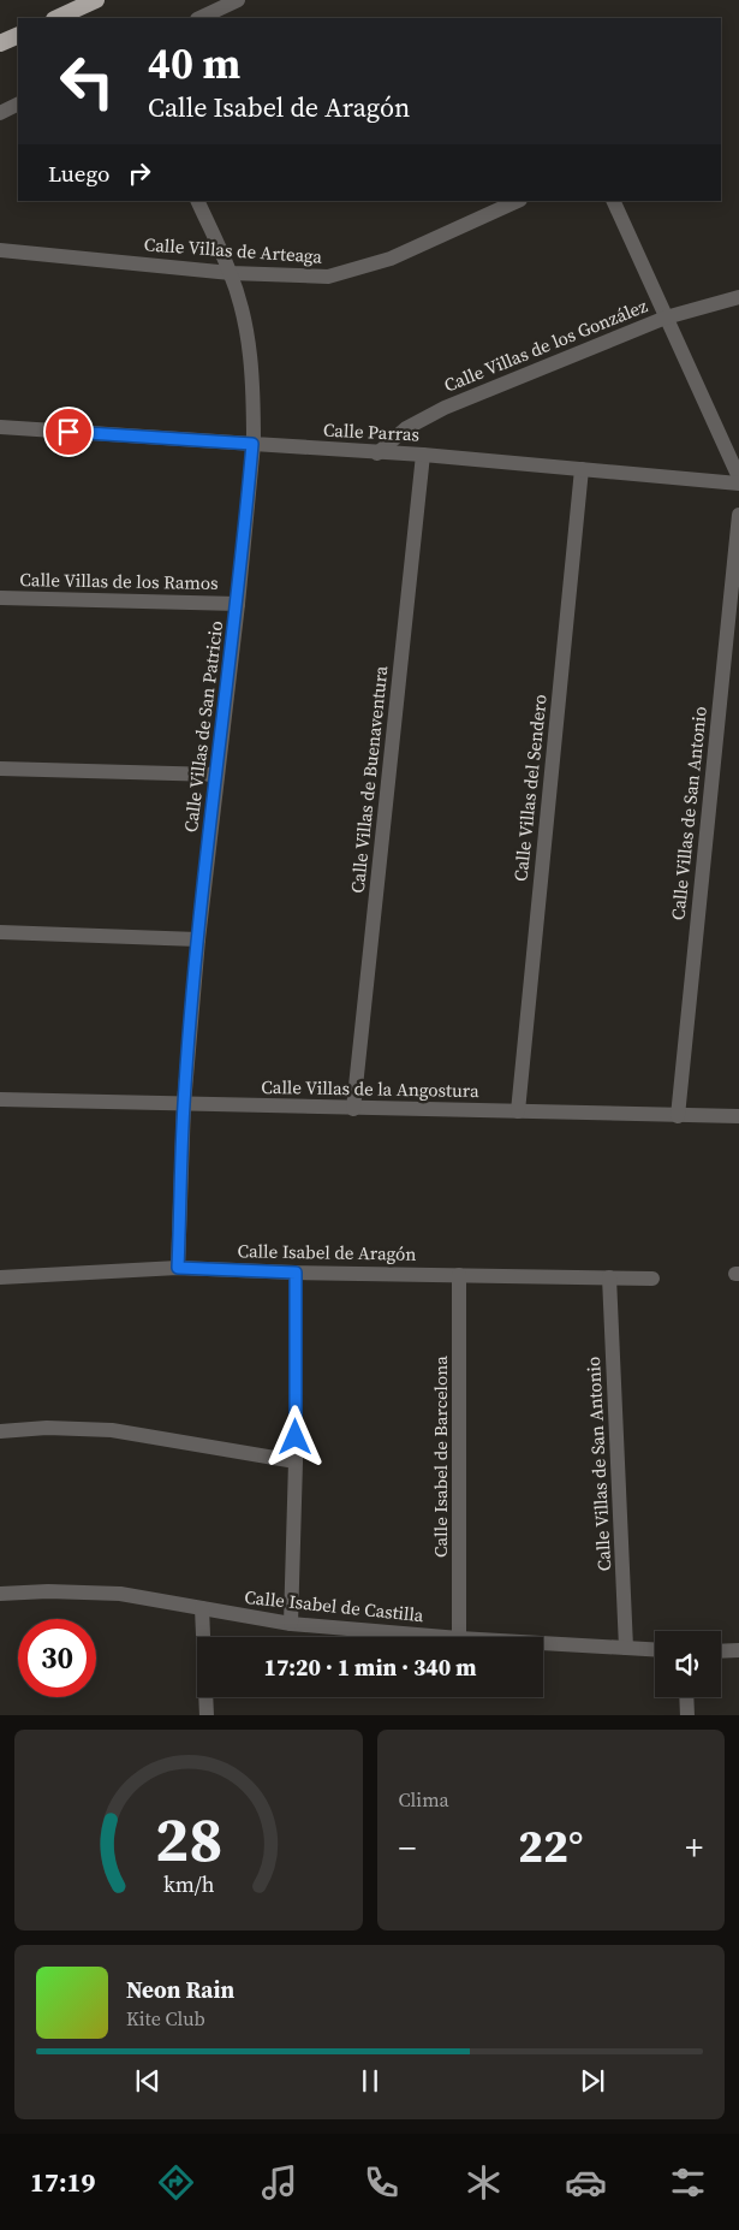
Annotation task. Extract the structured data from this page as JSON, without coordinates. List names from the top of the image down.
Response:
{
  "streets": {
    "street": [
      "Calle Villas de Arteaga",
      "Calle Villas de los González",
      "Calle Parras",
      "Calle Villas de los Ramos",
      "Calle Villas de San Patricio",
      "Calle Villas de Buenaventura",
      "Calle Villas del Sendero",
      "Calle Villas de San Antonio",
      "Calle Villas de la Angostura",
      "Calle Isabel de Aragón",
      "Calle Isabel de Barcelona",
      "Calle Isabel de Castilla"
    ]
  },
  "crossings": [
    ["Calle Villas de Arteaga", "Calle Villas de San Patricio"],
    ["Calle Villas de los González", "Calle Parras"],
    ["Calle Parras", "Calle Villas de San Patricio"],
    ["Calle Parras", "Calle Villas de Buenaventura"],
    ["Calle Parras", "Calle Villas del Sendero"],
    ["Calle Villas de los Ramos", "Calle Villas de San Patricio"],
    ["Calle Villas de San Patricio", "Calle Villas de la Angostura"],
    ["Calle Villas de San Patricio", "Calle Isabel de Aragón"],
    ["Calle Villas de Buenaventura", "Calle Villas de la Angostura"],
    ["Calle Villas del Sendero", "Calle Villas de la Angostura"],
    ["Calle Villas de San Antonio", "Calle Villas de la Angostura"],
    ["Calle Villas de San Antonio", "Calle Isabel de Aragón"],
    ["Calle Villas de San Antonio", "Calle Isabel de Castilla"],
    ["Calle Isabel de Aragón", "Calle Isabel de Barcelona"]
  ],
  "page": {
    "turn": ["40 m", "Calle Isabel de Aragón"],
    "then": "Luego",
    "limit": "30",
    "trip": "17:20 · 1 min · 340 m",
    "tile": "Clima",
    "heat": ["−", "22°", "+"],
    "song": ["Neon Rain", "Kite Club"],
    "tabs": "17:19",
    "gauge": ["28", "km/h"]
  }
}
